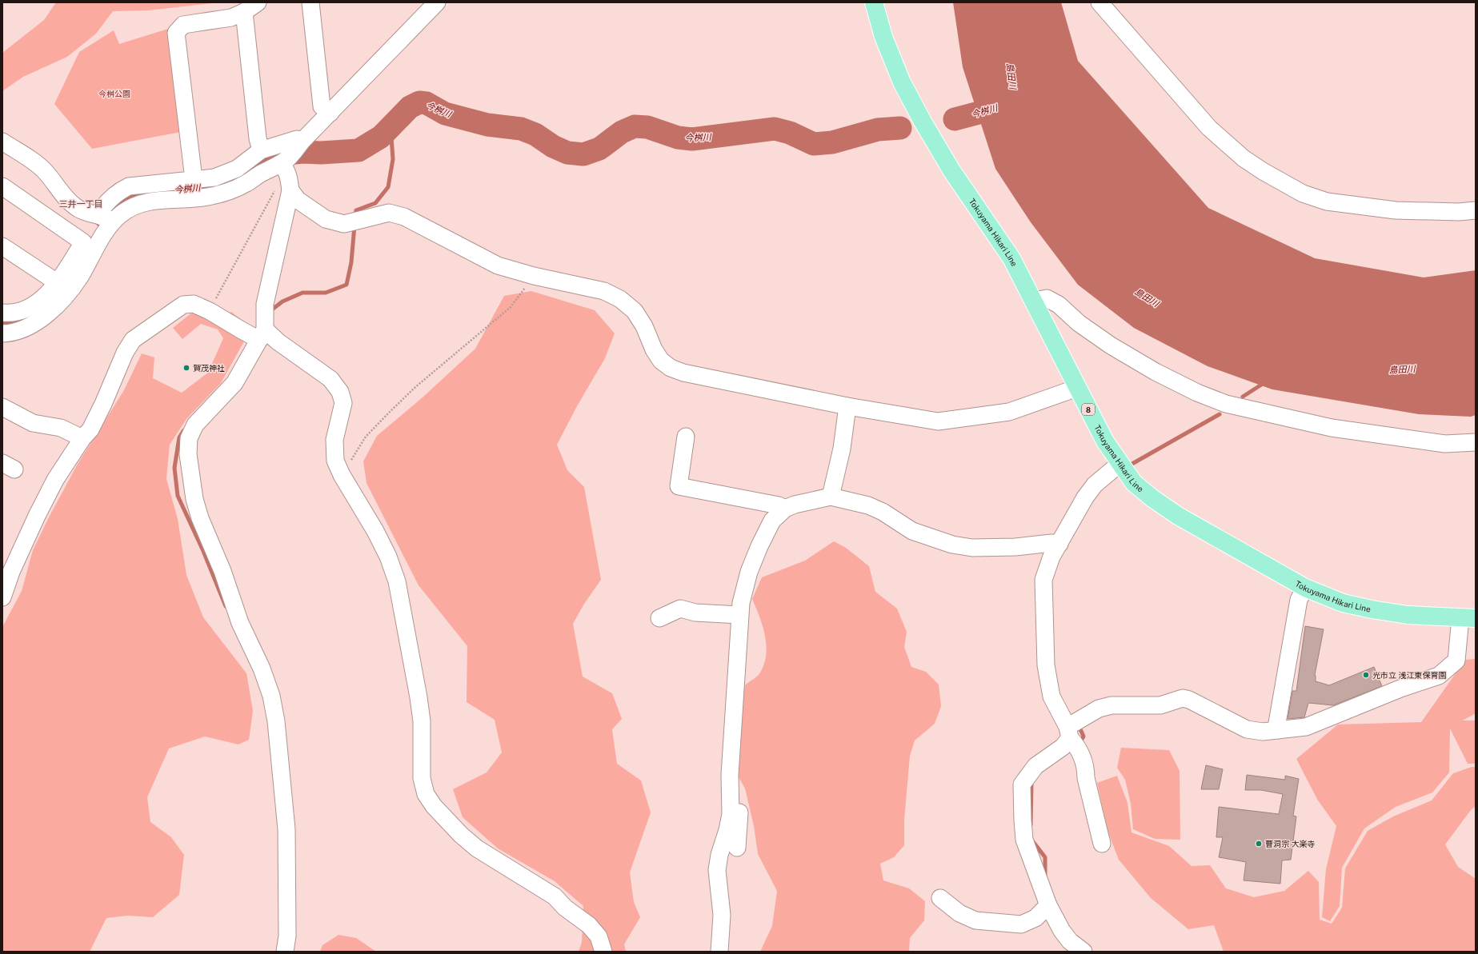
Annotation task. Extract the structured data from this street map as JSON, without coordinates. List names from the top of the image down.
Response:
{
  "streets": {
    "main road": ["Tokuyama Hikari Line", "8"]
  },
  "districts": ["三井一丁目"],
  "water": ["島田川", "今桝川"],
  "parks": ["今桝公園"],
  "places": ["賀茂神社", "光市立 浅江東保育園", "曹洞宗 大楽寺"]
}
